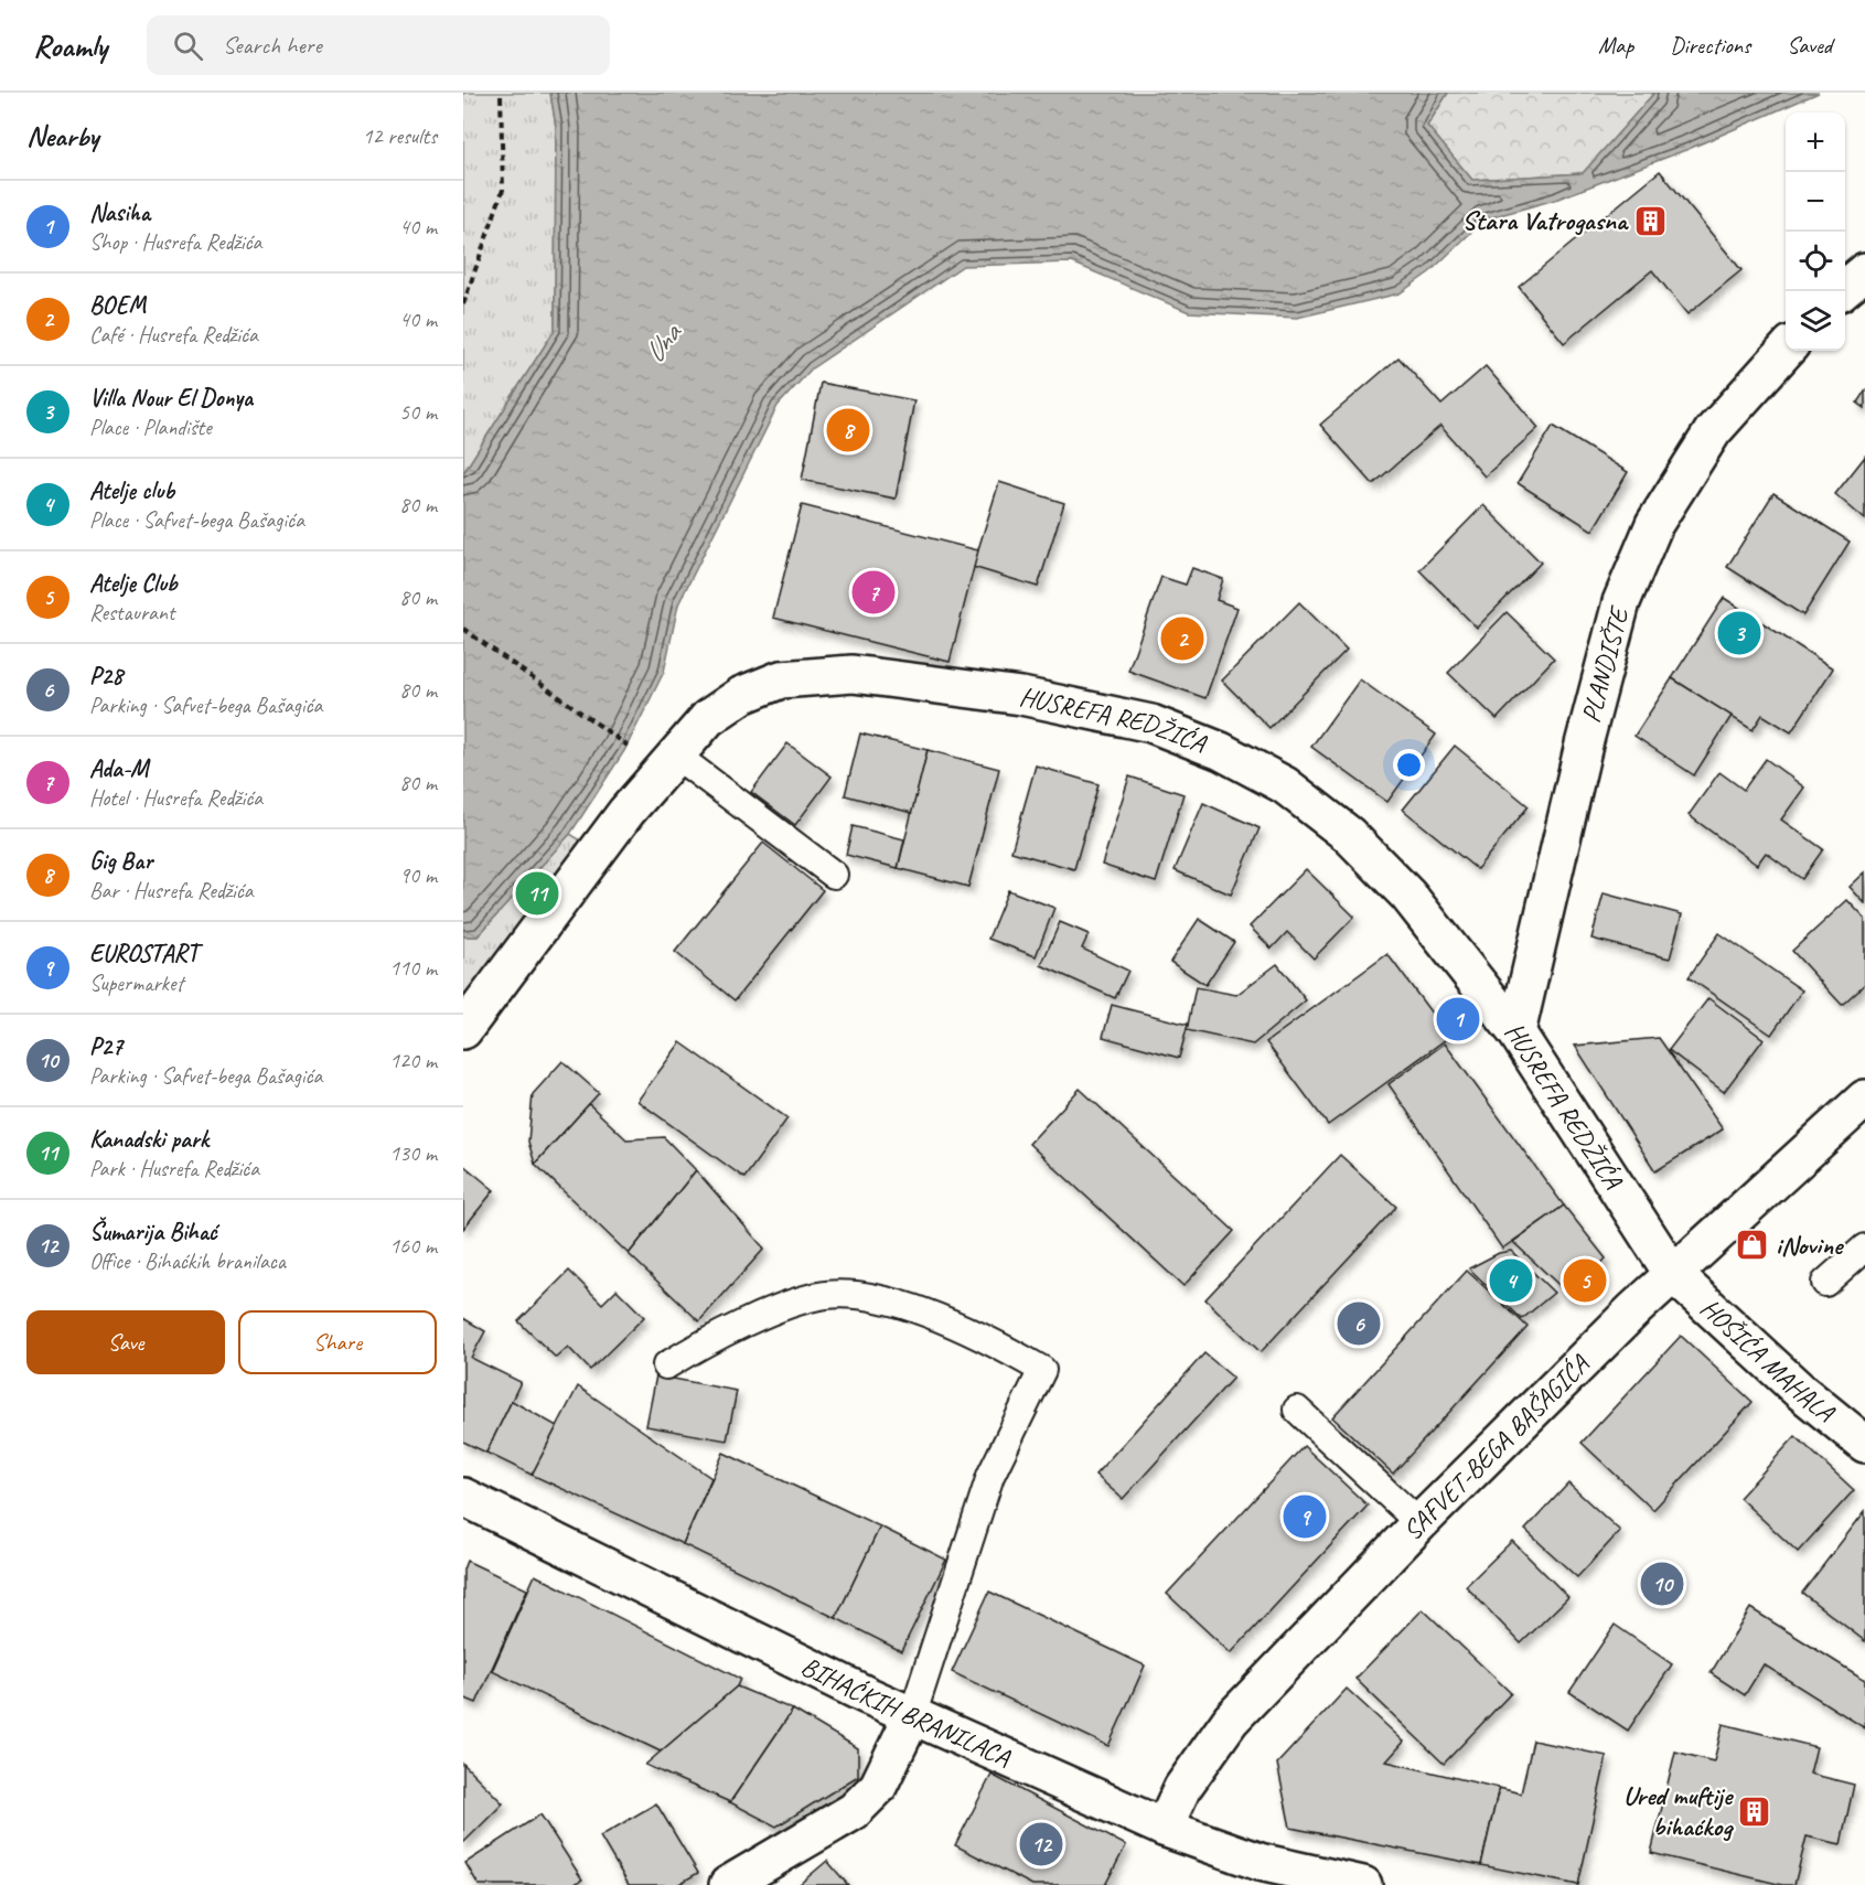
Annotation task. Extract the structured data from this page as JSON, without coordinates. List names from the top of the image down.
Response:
{
  "streets": {
    "street": [
      "PLANDIŠTE",
      "HUSREFA REDŽIĆA",
      "HOŠIĆA MAHALA",
      "SAFVET-BEGA BAŠAGIĆA",
      "BIHAĆKIH BRANILACA"
    ]
  },
  "crossings": [
    ["PLANDIŠTE", "HUSREFA REDŽIĆA"],
    ["HUSREFA REDŽIĆA", "HOŠIĆA MAHALA"],
    ["HUSREFA REDŽIĆA", "SAFVET-BEGA BAŠAGIĆA"],
    ["HOŠIĆA MAHALA", "SAFVET-BEGA BAŠAGIĆA"],
    ["SAFVET-BEGA BAŠAGIĆA", "BIHAĆKIH BRANILACA"]
  ],
  "water": ["Una"],
  "places": {
    "building": ["Stara Vatrogasna", "Ured muftije bihaćkog"],
    "shop": ["iNovine"]
  },
  "page": {
    "header": "Roamly",
    "search": "Search here",
    "nav": ["Map", "Directions", "Saved"],
    "heading": ["Nearby", "12 results"],
    "map_buttons": ["+", "−"],
    "list": [
      {
        "mark": "1",
        "name": "Nasiha",
        "note": "Shop · Husrefa Redžića",
        "value": "40 m"
      },
      {
        "mark": "2",
        "name": "BOEM",
        "note": "Café · Husrefa Redžića",
        "value": "40 m"
      },
      {
        "mark": "3",
        "name": "Villa Nour El Donya",
        "note": "Place · Plandište",
        "value": "50 m"
      },
      {
        "mark": "4",
        "name": "Atelje club",
        "note": "Place · Safvet-bega Bašagića",
        "value": "80 m"
      },
      {
        "mark": "5",
        "name": "Atelje Club",
        "note": "Restaurant",
        "value": "80 m"
      },
      {
        "mark": "6",
        "name": "P28",
        "note": "Parking · Safvet-bega Bašagića",
        "value": "80 m"
      },
      {
        "mark": "7",
        "name": "Ada-M",
        "note": "Hotel · Husrefa Redžića",
        "value": "80 m"
      },
      {
        "mark": "8",
        "name": "Gig Bar",
        "note": "Bar · Husrefa Redžića",
        "value": "90 m"
      },
      {
        "mark": "9",
        "name": "EUROSTART",
        "note": "Supermarket",
        "value": "110 m"
      },
      {
        "mark": "10",
        "name": "P27",
        "note": "Parking · Safvet-bega Bašagića",
        "value": "120 m"
      },
      {
        "mark": "11",
        "name": "Kanadski park",
        "note": "Park · Husrefa Redžića",
        "value": "130 m"
      },
      {
        "mark": "12",
        "name": "Šumarija Bihać",
        "note": "Office · Bihaćkih branilaca",
        "value": "160 m"
      }
    ],
    "pins": [
      "8",
      "7",
      "3",
      "2",
      "11",
      "1",
      "4",
      "5",
      "6",
      "9",
      "10",
      "12"
    ],
    "buttons": ["Save", "Share"]
  }
}
